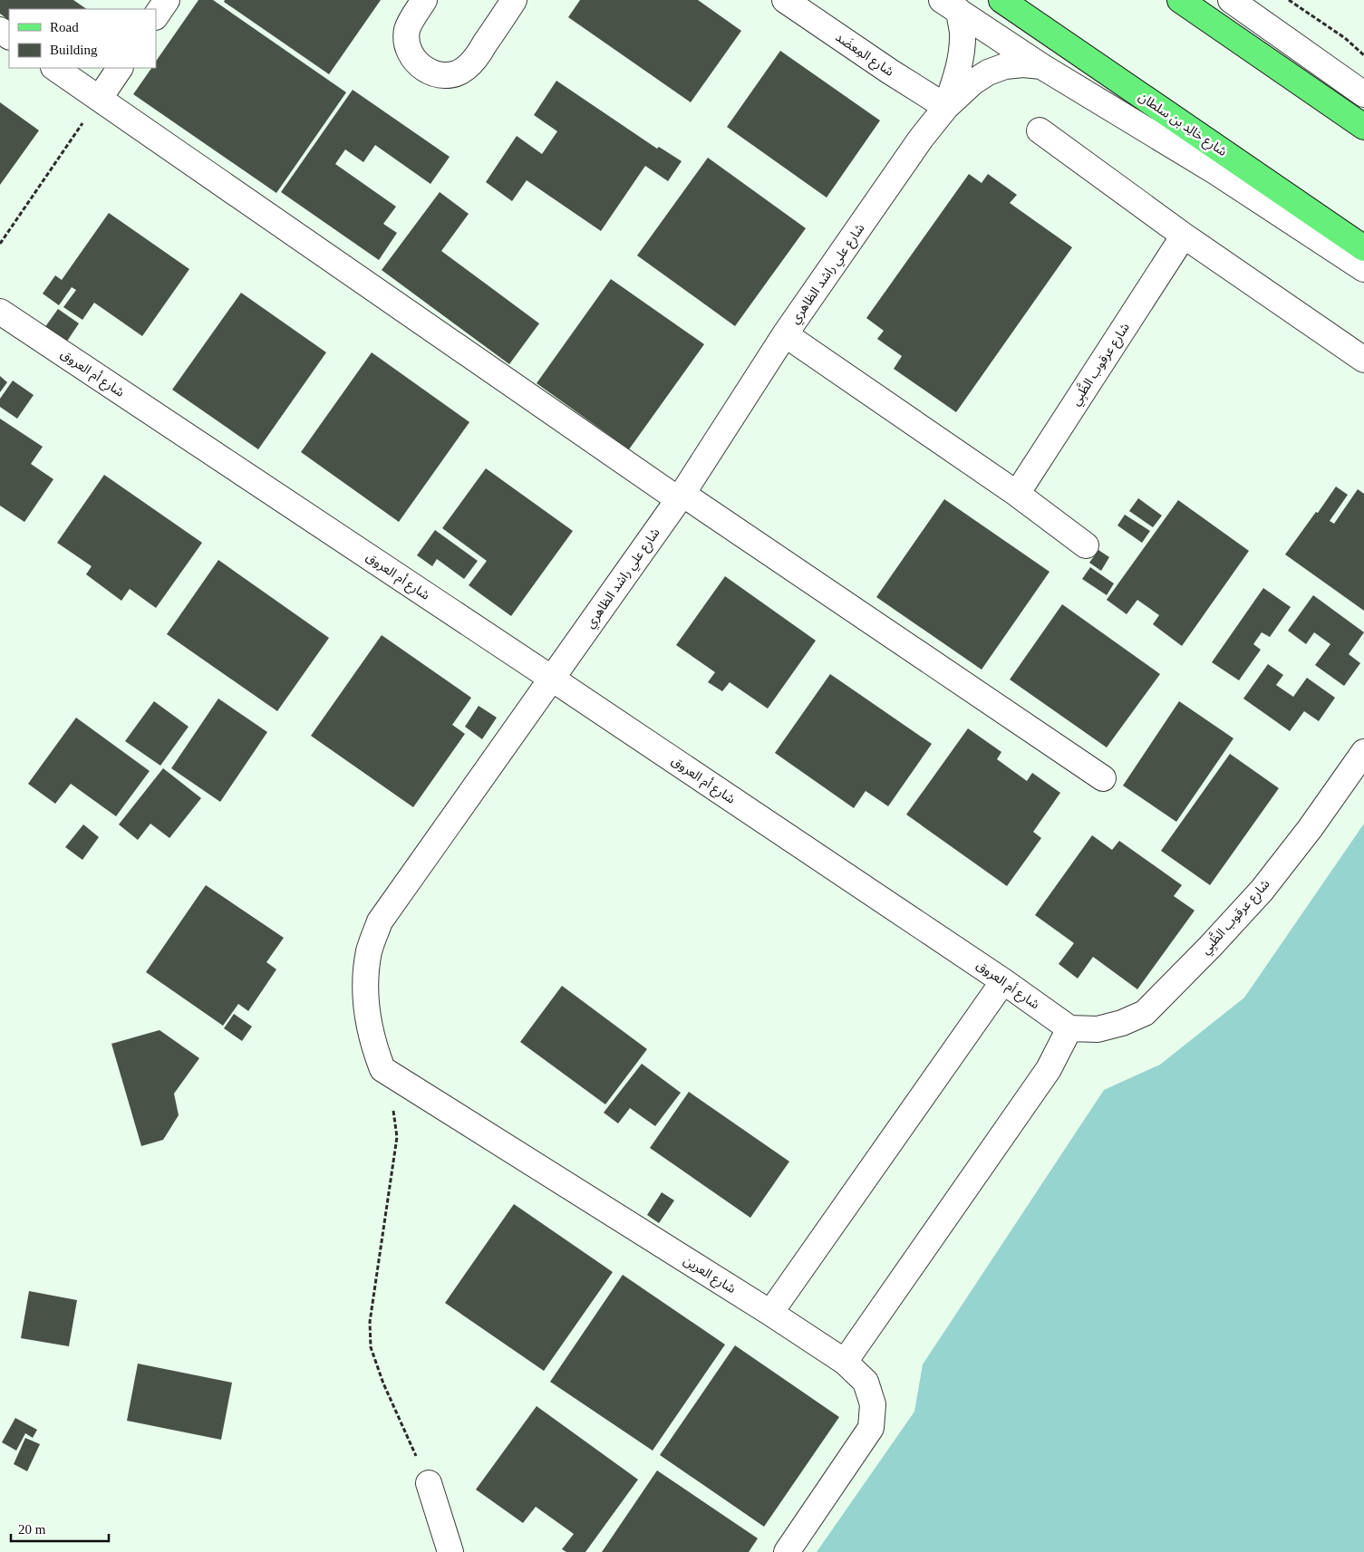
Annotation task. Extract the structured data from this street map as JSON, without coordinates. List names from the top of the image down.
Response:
{
  "streets": {
    "main road": ["شارع خالِد بن سلطان"],
    "street": [
      "شارع المِعضَد",
      "شارع علي راشد الظاهري",
      "شارع عرقوب الظَّبِي",
      "شارع أم العروق",
      "شارع العرين"
    ]
  },
  "crossings": [
    ["شارع المِعضَد", "شارع علي راشد الظاهري"],
    ["شارع علي راشد الظاهري", "شارع أم العروق"],
    ["شارع علي راشد الظاهري", "شارع العرين"],
    ["شارع عرقوب الظَّبِي", "شارع أم العروق"]
  ],
  "legend": ["Road", "Building"],
  "scale_bar": "20 m"
}
